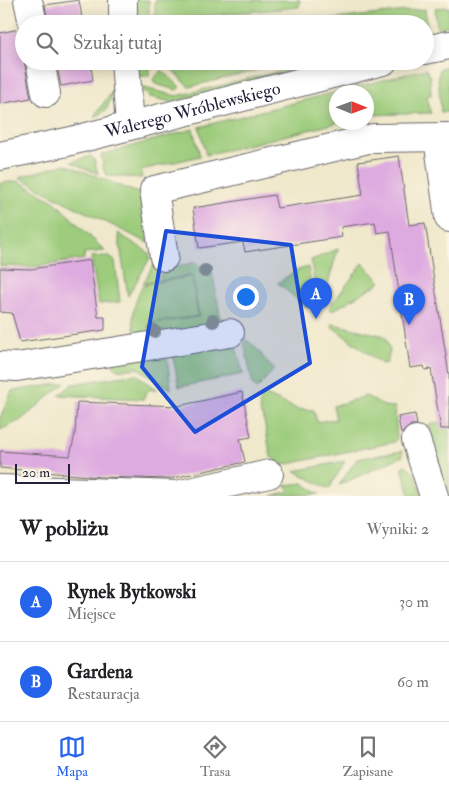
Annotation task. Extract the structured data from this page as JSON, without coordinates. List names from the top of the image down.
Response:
{
  "streets": {
    "street": ["Walerego Wróblewskiego"]
  },
  "scale_bar": "20 m",
  "north": "right",
  "page": {
    "search": "Szukaj tutaj",
    "pins": ["A", "B"],
    "scale": "20 m",
    "heading": ["W pobliżu", "Wyniki: 2"],
    "list": [
      {
        "mark": "A",
        "name": "Rynek Bytkowski",
        "note": "Miejsce",
        "value": "30 m"
      },
      {
        "mark": "B",
        "name": "Gardena",
        "note": "Restauracja",
        "value": "60 m"
      }
    ],
    "nav": ["Mapa", "Trasa", "Zapisane"]
  }
}
